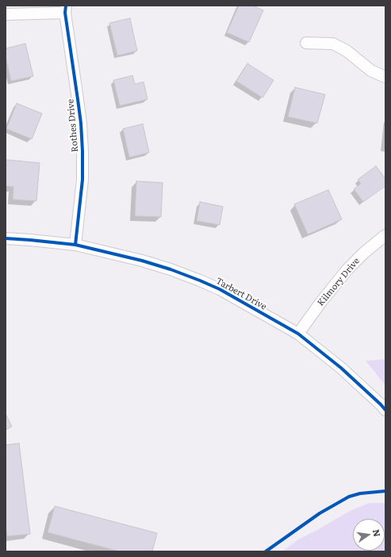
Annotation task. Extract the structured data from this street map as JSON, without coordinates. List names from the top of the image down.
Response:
{
  "streets": {
    "street": ["Rothes Drive", "Kilmory Drive", "Tarbert Drive"]
  },
  "crossings": [
    ["Rothes Drive", "Tarbert Drive"],
    ["Kilmory Drive", "Tarbert Drive"]
  ],
  "north": "right"
}
